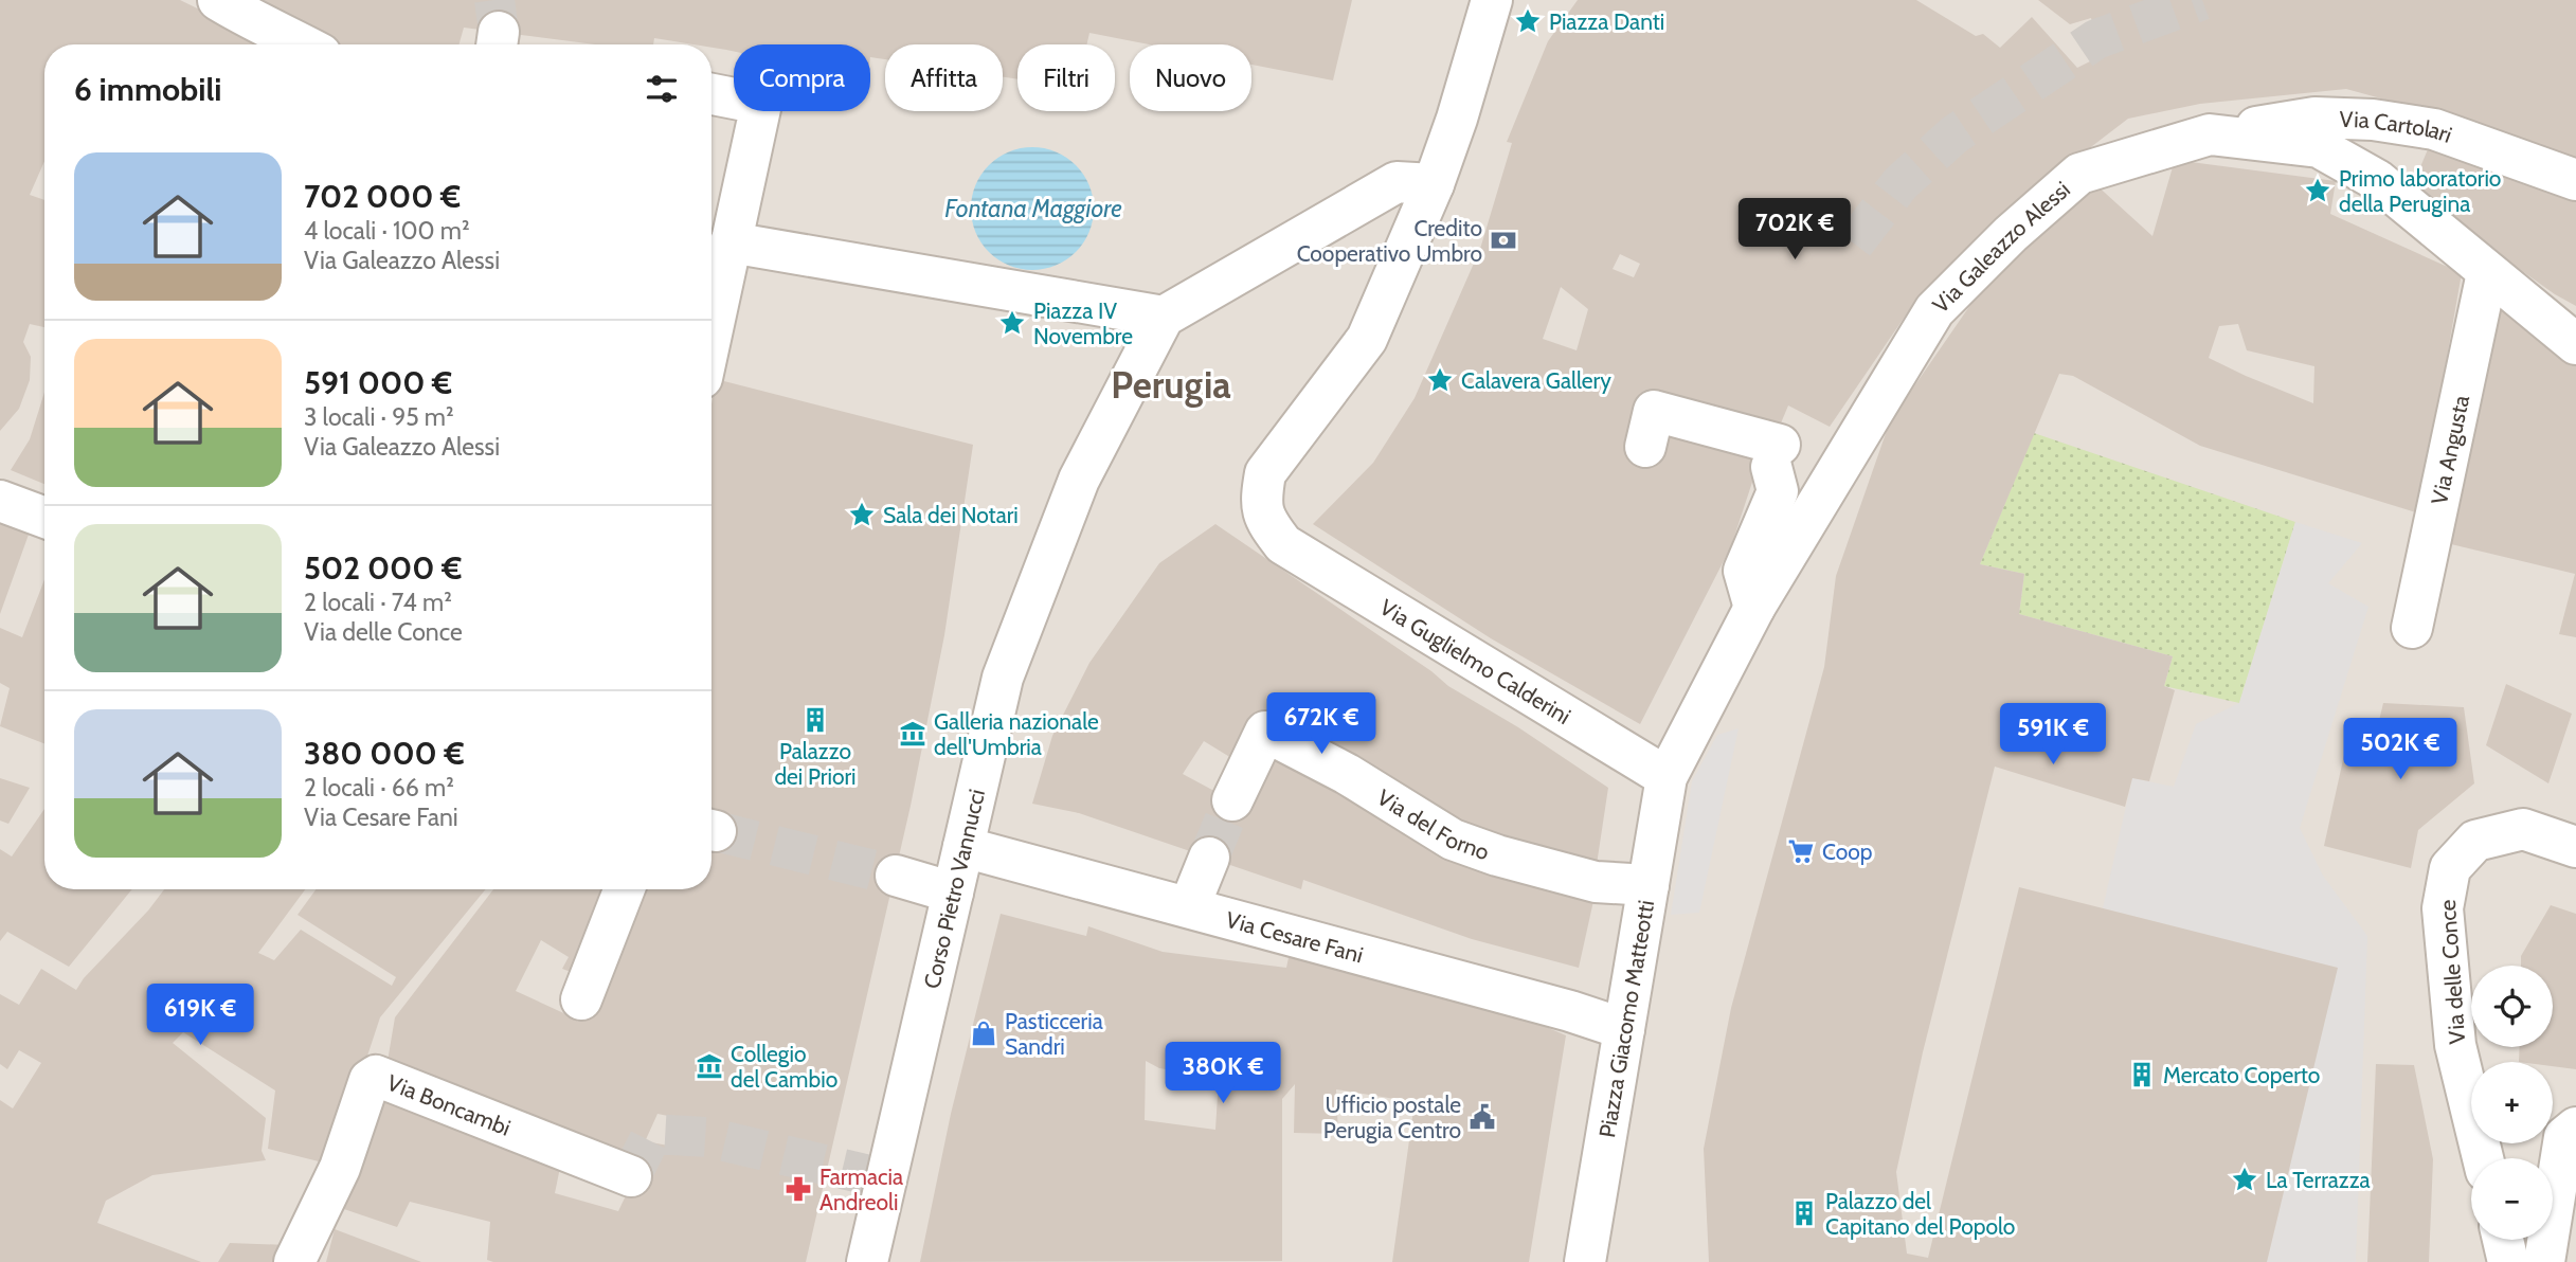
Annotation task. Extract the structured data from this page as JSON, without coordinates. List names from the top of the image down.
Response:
{
  "streets": {
    "street": [
      "Via Cartolari",
      "Via Galeazzo Alessi",
      "Via Angusta",
      "Via Guglielmo Calderini",
      "Via del Forno",
      "Corso Pietro Vannucci",
      "Via Cesare Fani",
      "Via delle Conce",
      "Piazza Giacomo Matteotti",
      "Via Boncambi"
    ]
  },
  "crossings": [
    ["Via Cartolari", "Via Galeazzo Alessi"],
    ["Via Galeazzo Alessi", "Via Angusta"],
    ["Via Galeazzo Alessi", "Via Guglielmo Calderini"],
    ["Via Galeazzo Alessi", "Piazza Giacomo Matteotti"],
    ["Via Guglielmo Calderini", "Piazza Giacomo Matteotti"],
    ["Via del Forno", "Piazza Giacomo Matteotti"],
    ["Corso Pietro Vannucci", "Via Cesare Fani"],
    ["Via Cesare Fani", "Piazza Giacomo Matteotti"]
  ],
  "districts": ["Perugia"],
  "water": ["Fontana Maggiore"],
  "places": {
    "place": [
      "Piazza Danti",
      "Primo laboratorio della Perugina",
      "Piazza IV Novembre",
      "Calavera Gallery",
      "Sala dei Notari",
      "La Terrazza"
    ],
    "bank": ["Credito Cooperativo Umbro"],
    "building": ["Palazzo dei Priori", "Mercato Coperto", "Palazzo del Capitano del Popolo"],
    "museum": ["Galleria nazionale dell'Umbria", "Collegio del Cambio"],
    "supermarket": ["Coop"],
    "shop": ["Pasticceria Sandri"],
    "public building": ["Ufficio postale Perugia Centro"],
    "pharmacy": ["Farmacia Andreoli"]
  },
  "page": {
    "chip": [
      "Compra",
      "Affitta",
      "Filtri",
      "Nuovo"
    ],
    "heading": "6 immobili",
    "list": [
      {
        "name": "702 000 €",
        "note": "4 locali · 100 m² · Via Galeazzo Alessi"
      },
      {
        "name": "591 000 €",
        "note": "3 locali · 95 m² · Via Galeazzo Alessi"
      },
      {
        "name": "502 000 €",
        "note": "2 locali · 74 m² · Via delle Conce"
      },
      {
        "name": "380 000 €",
        "note": "2 locali · 66 m² · Via Cesare Fani"
      }
    ],
    "price": [
      "702K €",
      "672K €",
      "591K €",
      "502K €",
      "619K €",
      "380K €"
    ],
    "map_buttons": ["+", "−"]
  }
}
